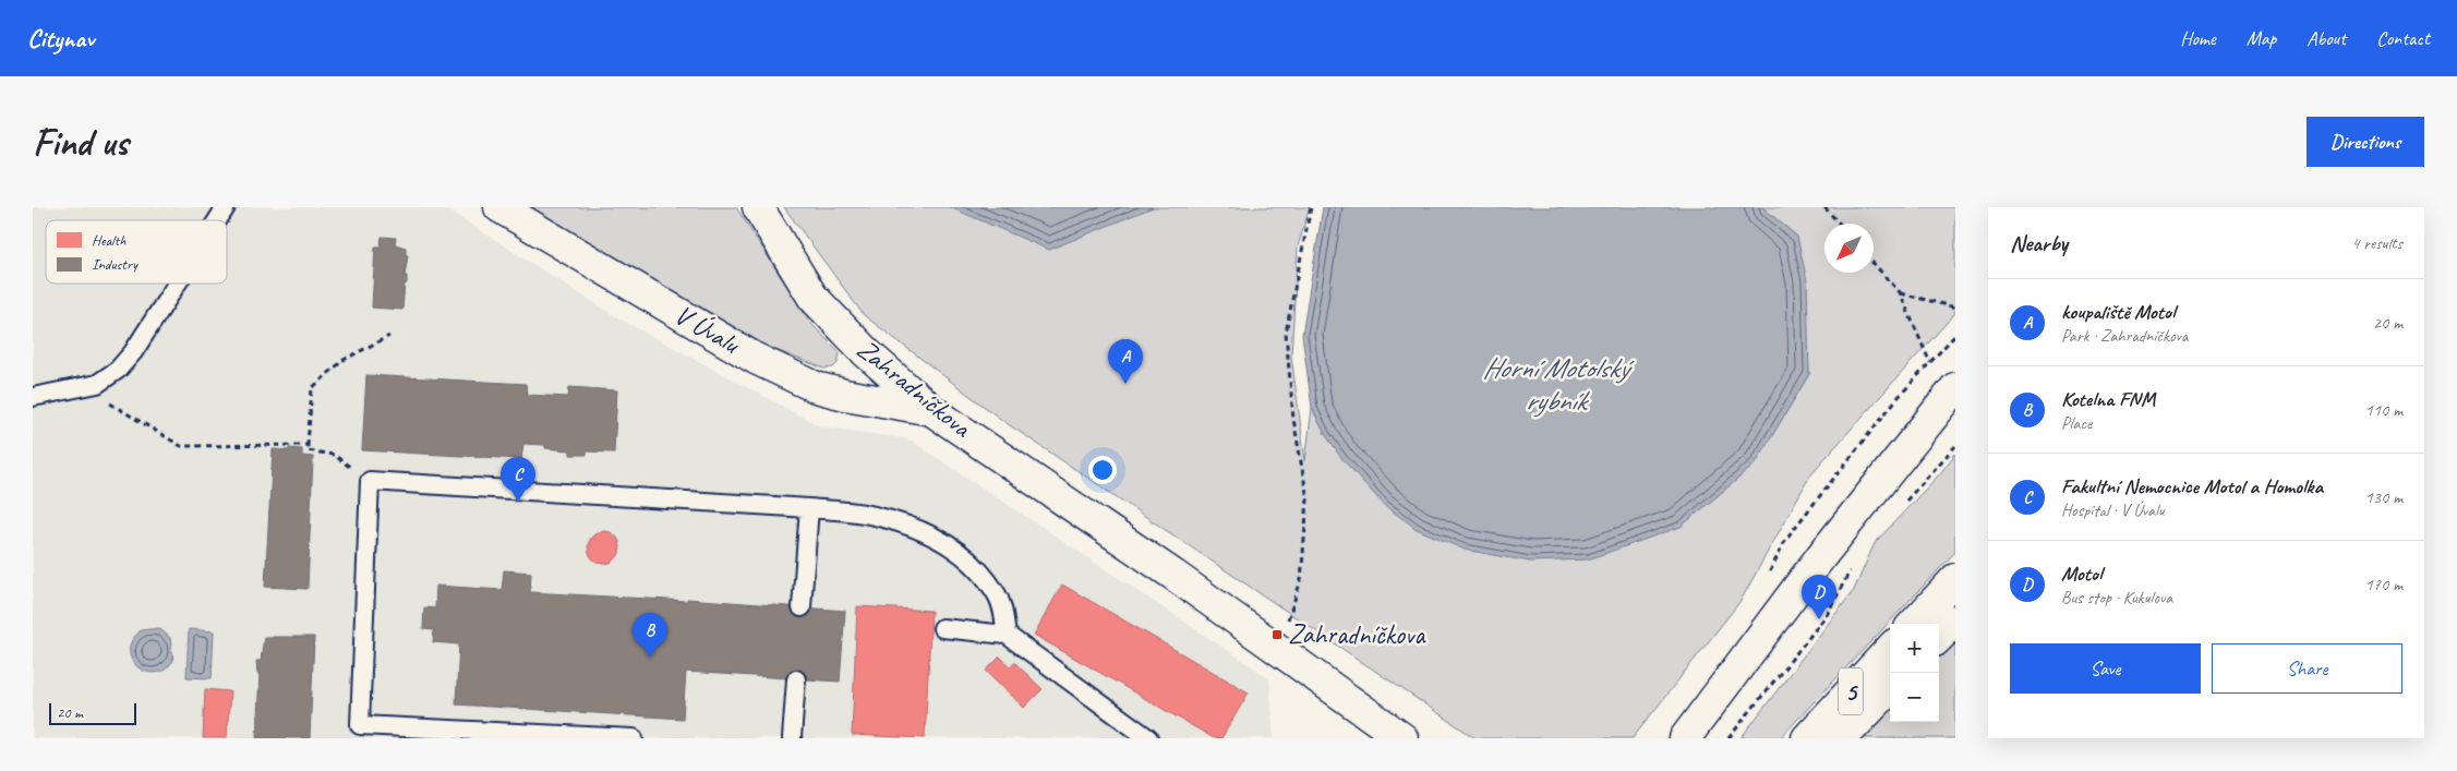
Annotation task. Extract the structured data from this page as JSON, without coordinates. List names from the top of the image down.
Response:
{
  "streets": {
    "street": ["V Úvalu", "Zahradníčkova", "5"]
  },
  "crossings": [
    ["V Úvalu", "Zahradníčkova"]
  ],
  "water": ["Horní Motolský rybník"],
  "places": {
    "transit": ["Zahradníčkova"]
  },
  "legend": ["Health", "Industry"],
  "scale_bar": "20 m",
  "north": "bottom left",
  "page": {
    "header": "Citynav",
    "nav": [
      "Home",
      "Map",
      "About",
      "Contact"
    ],
    "buttons": [
      "Directions",
      ["Save", "Share"]
    ],
    "title": "Find us",
    "heading": ["Nearby", "4 results"],
    "list": [
      {
        "mark": "A",
        "name": "koupaliště Motol",
        "note": "Park · Zahradníčkova",
        "value": "20 m"
      },
      {
        "mark": "B",
        "name": "Kotelna FNM",
        "note": "Place",
        "value": "110 m"
      },
      {
        "mark": "C",
        "name": "Fakultní Nemocnice Motol a Homolka",
        "note": "Hospital · V Úvalu",
        "value": "130 m"
      },
      {
        "mark": "D",
        "name": "Motol",
        "note": "Bus stop · Kukulova",
        "value": "170 m"
      }
    ],
    "pins": [
      "A",
      "C",
      "D",
      "B"
    ],
    "map_buttons": ["+", "−"],
    "scale": "20 m"
  }
}
